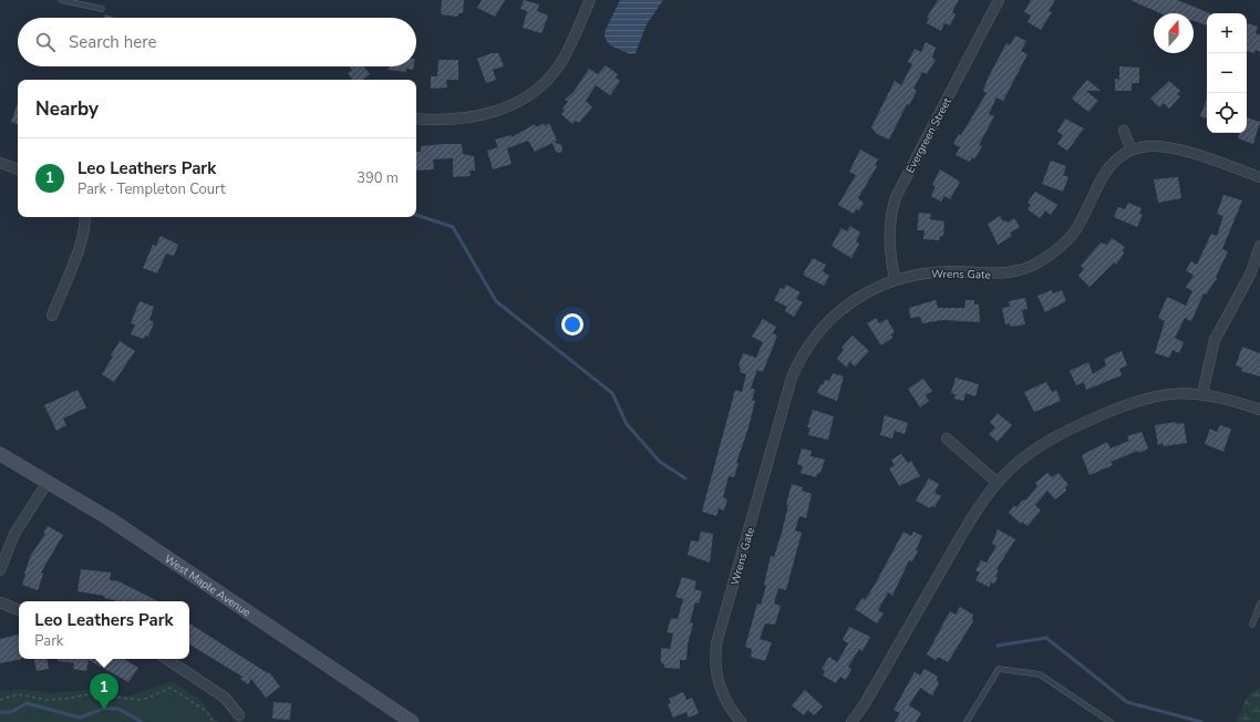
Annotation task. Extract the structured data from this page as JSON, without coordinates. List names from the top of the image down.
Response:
{
  "streets": {
    "main road": ["West Maple Avenue"],
    "street": ["Evergreen Street", "Wrens Gate"]
  },
  "crossings": [
    ["Evergreen Street", "Wrens Gate"]
  ],
  "north": "top",
  "page": {
    "map_buttons": ["+", "−"],
    "search": "Search here",
    "heading": "Nearby",
    "list": [
      {
        "mark": "1",
        "name": "Leo Leathers Park",
        "note": "Park · Templeton Court",
        "value": "390 m"
      }
    ],
    "popup": ["Leo Leathers Park", "Park"],
    "pins": "1"
  }
}
